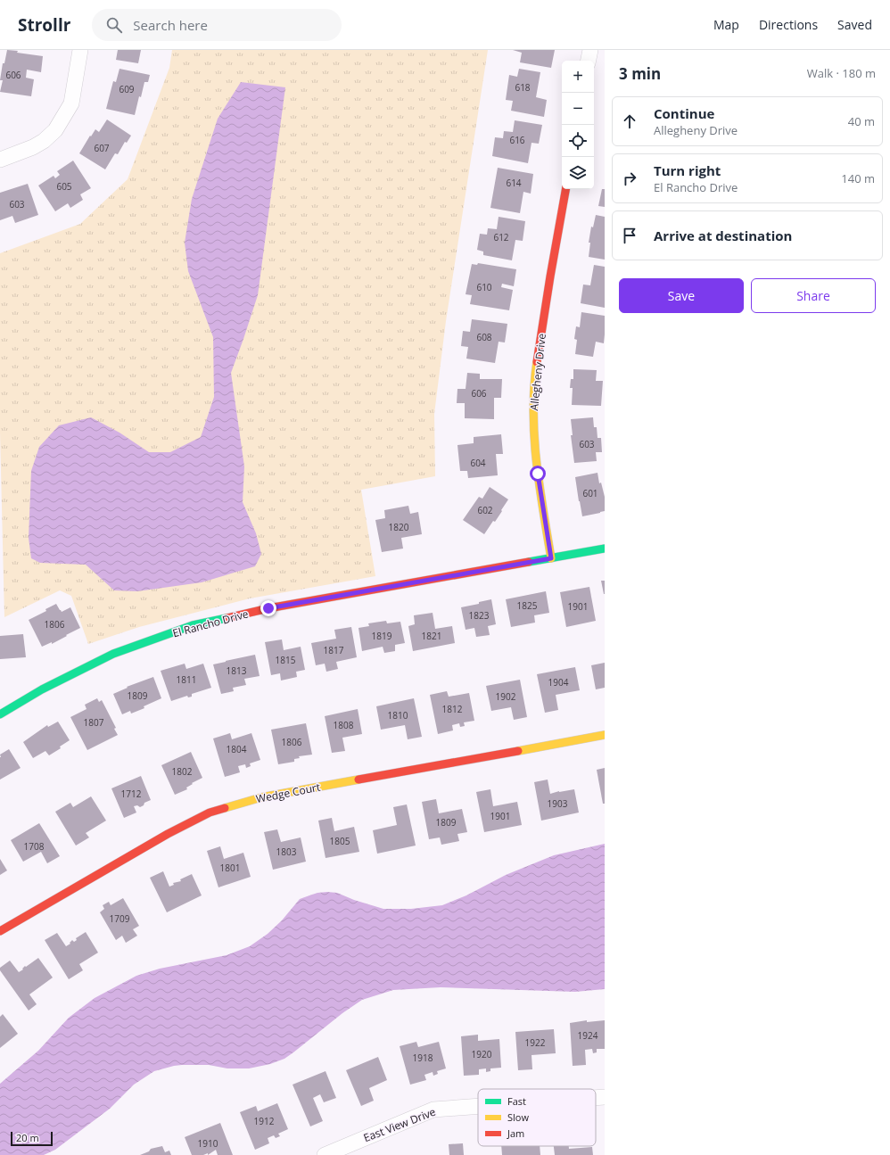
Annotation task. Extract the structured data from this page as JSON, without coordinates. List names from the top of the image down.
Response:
{
  "streets": {
    "street": [
      "Allegheny Drive",
      "El Rancho Drive",
      "Wedge Court",
      "East View Drive"
    ]
  },
  "crossings": [
    ["Allegheny Drive", "El Rancho Drive"]
  ],
  "house_numbers": [
    "606",
    "618",
    "609",
    "616",
    "607",
    "614",
    "605",
    "603",
    "612",
    "610",
    "608",
    "606",
    "603",
    "604",
    "601",
    "602",
    "1820",
    "1825",
    "1901",
    "1823",
    "1806",
    "1819",
    "1821",
    "1817",
    "1815",
    "1813",
    "1811",
    "1904",
    "1809",
    "1902",
    "1812",
    "1810",
    "1807",
    "1808",
    "1806",
    "1804",
    "1802",
    "1712",
    "1903",
    "1901",
    "1809",
    "1805",
    "1708",
    "1803",
    "1801",
    "1709",
    "1924",
    "1922",
    "1920",
    "1918",
    "1912",
    "1910"
  ],
  "legend": ["Fast", "Slow", "Jam"],
  "scale_bar": "20 m",
  "page": {
    "header": "Strollr",
    "search": "Search here",
    "nav": ["Map", "Directions", "Saved"],
    "heading": ["3 min", "Walk · 180 m"],
    "map_buttons": ["+", "−"],
    "list": [
      ["Continue", "Allegheny Drive", "40 m"],
      ["Turn right", "El Rancho Drive", "140 m"],
      "Arrive at destination"
    ],
    "buttons": ["Save", "Share"],
    "scale": "20 m"
  }
}
